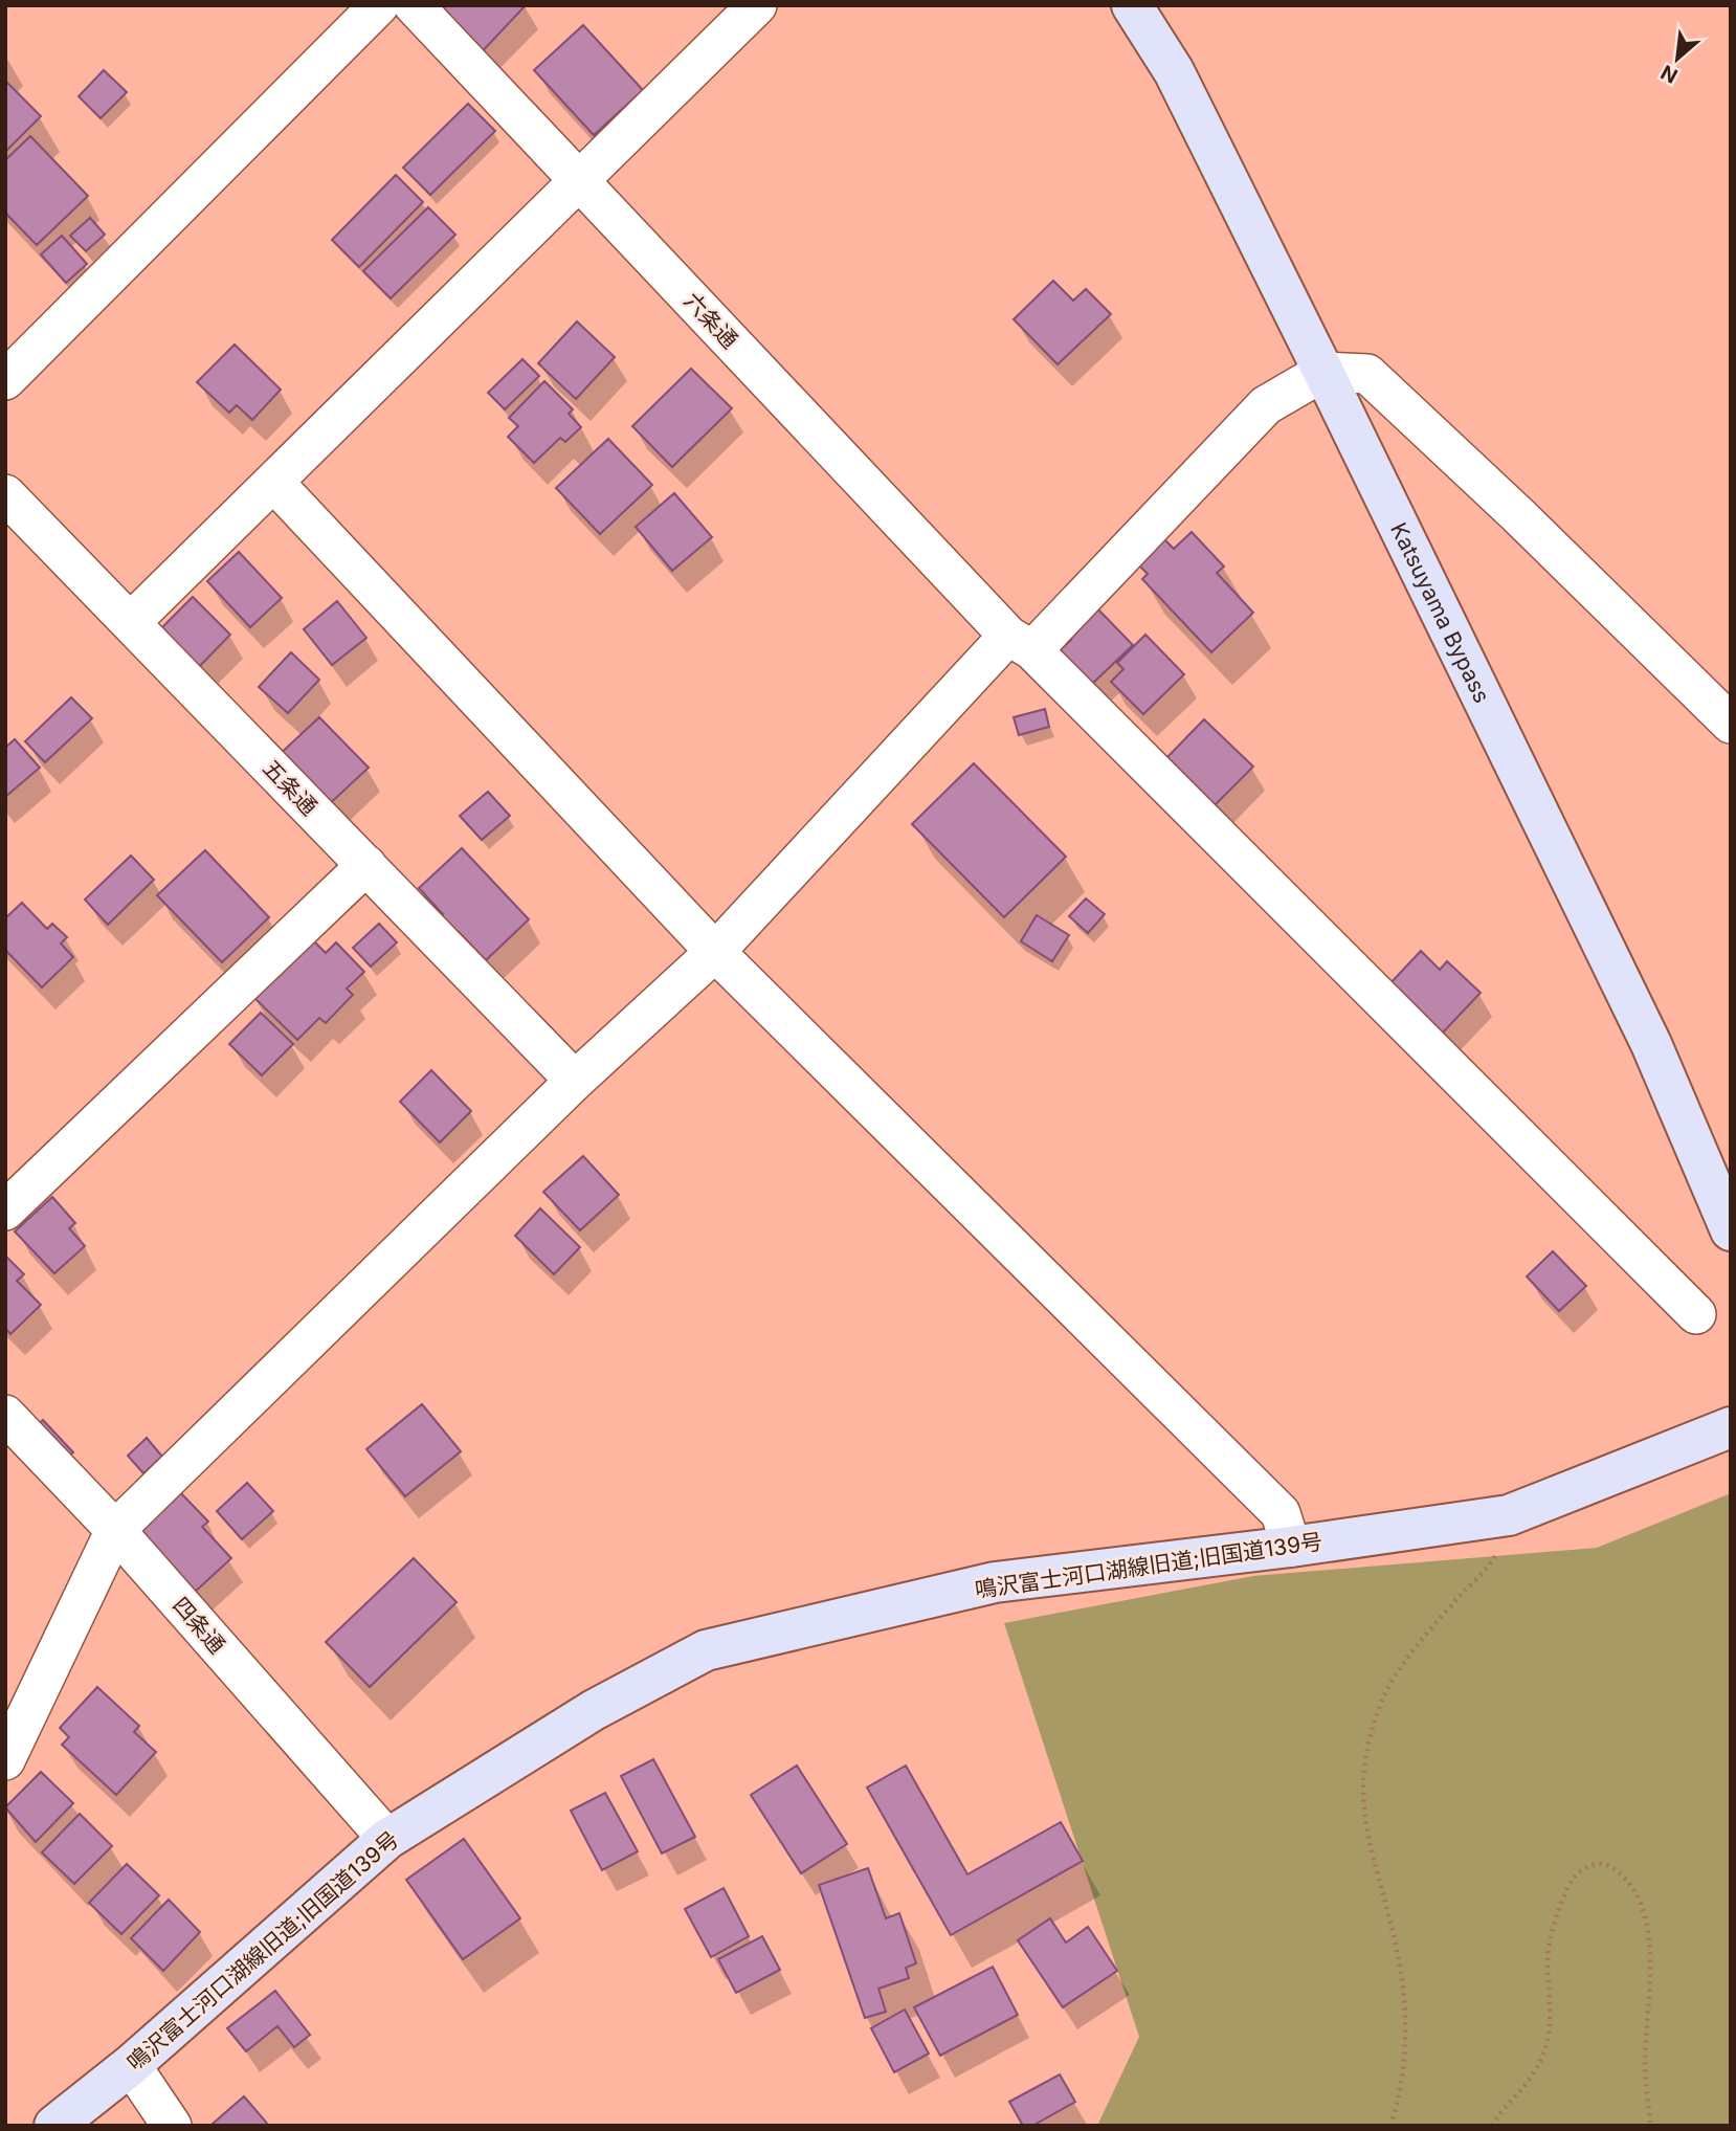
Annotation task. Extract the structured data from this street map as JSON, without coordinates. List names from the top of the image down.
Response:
{
  "streets": {
    "street": [
      "六条通",
      "Katsuyama Bypass",
      "五条通",
      "鳴沢富士河口湖線旧道;旧国道139号",
      "四条通"
    ]
  },
  "crossings": [
    ["鳴沢富士河口湖線旧道;旧国道139号", "四条通"]
  ],
  "north": "bottom left"
}
